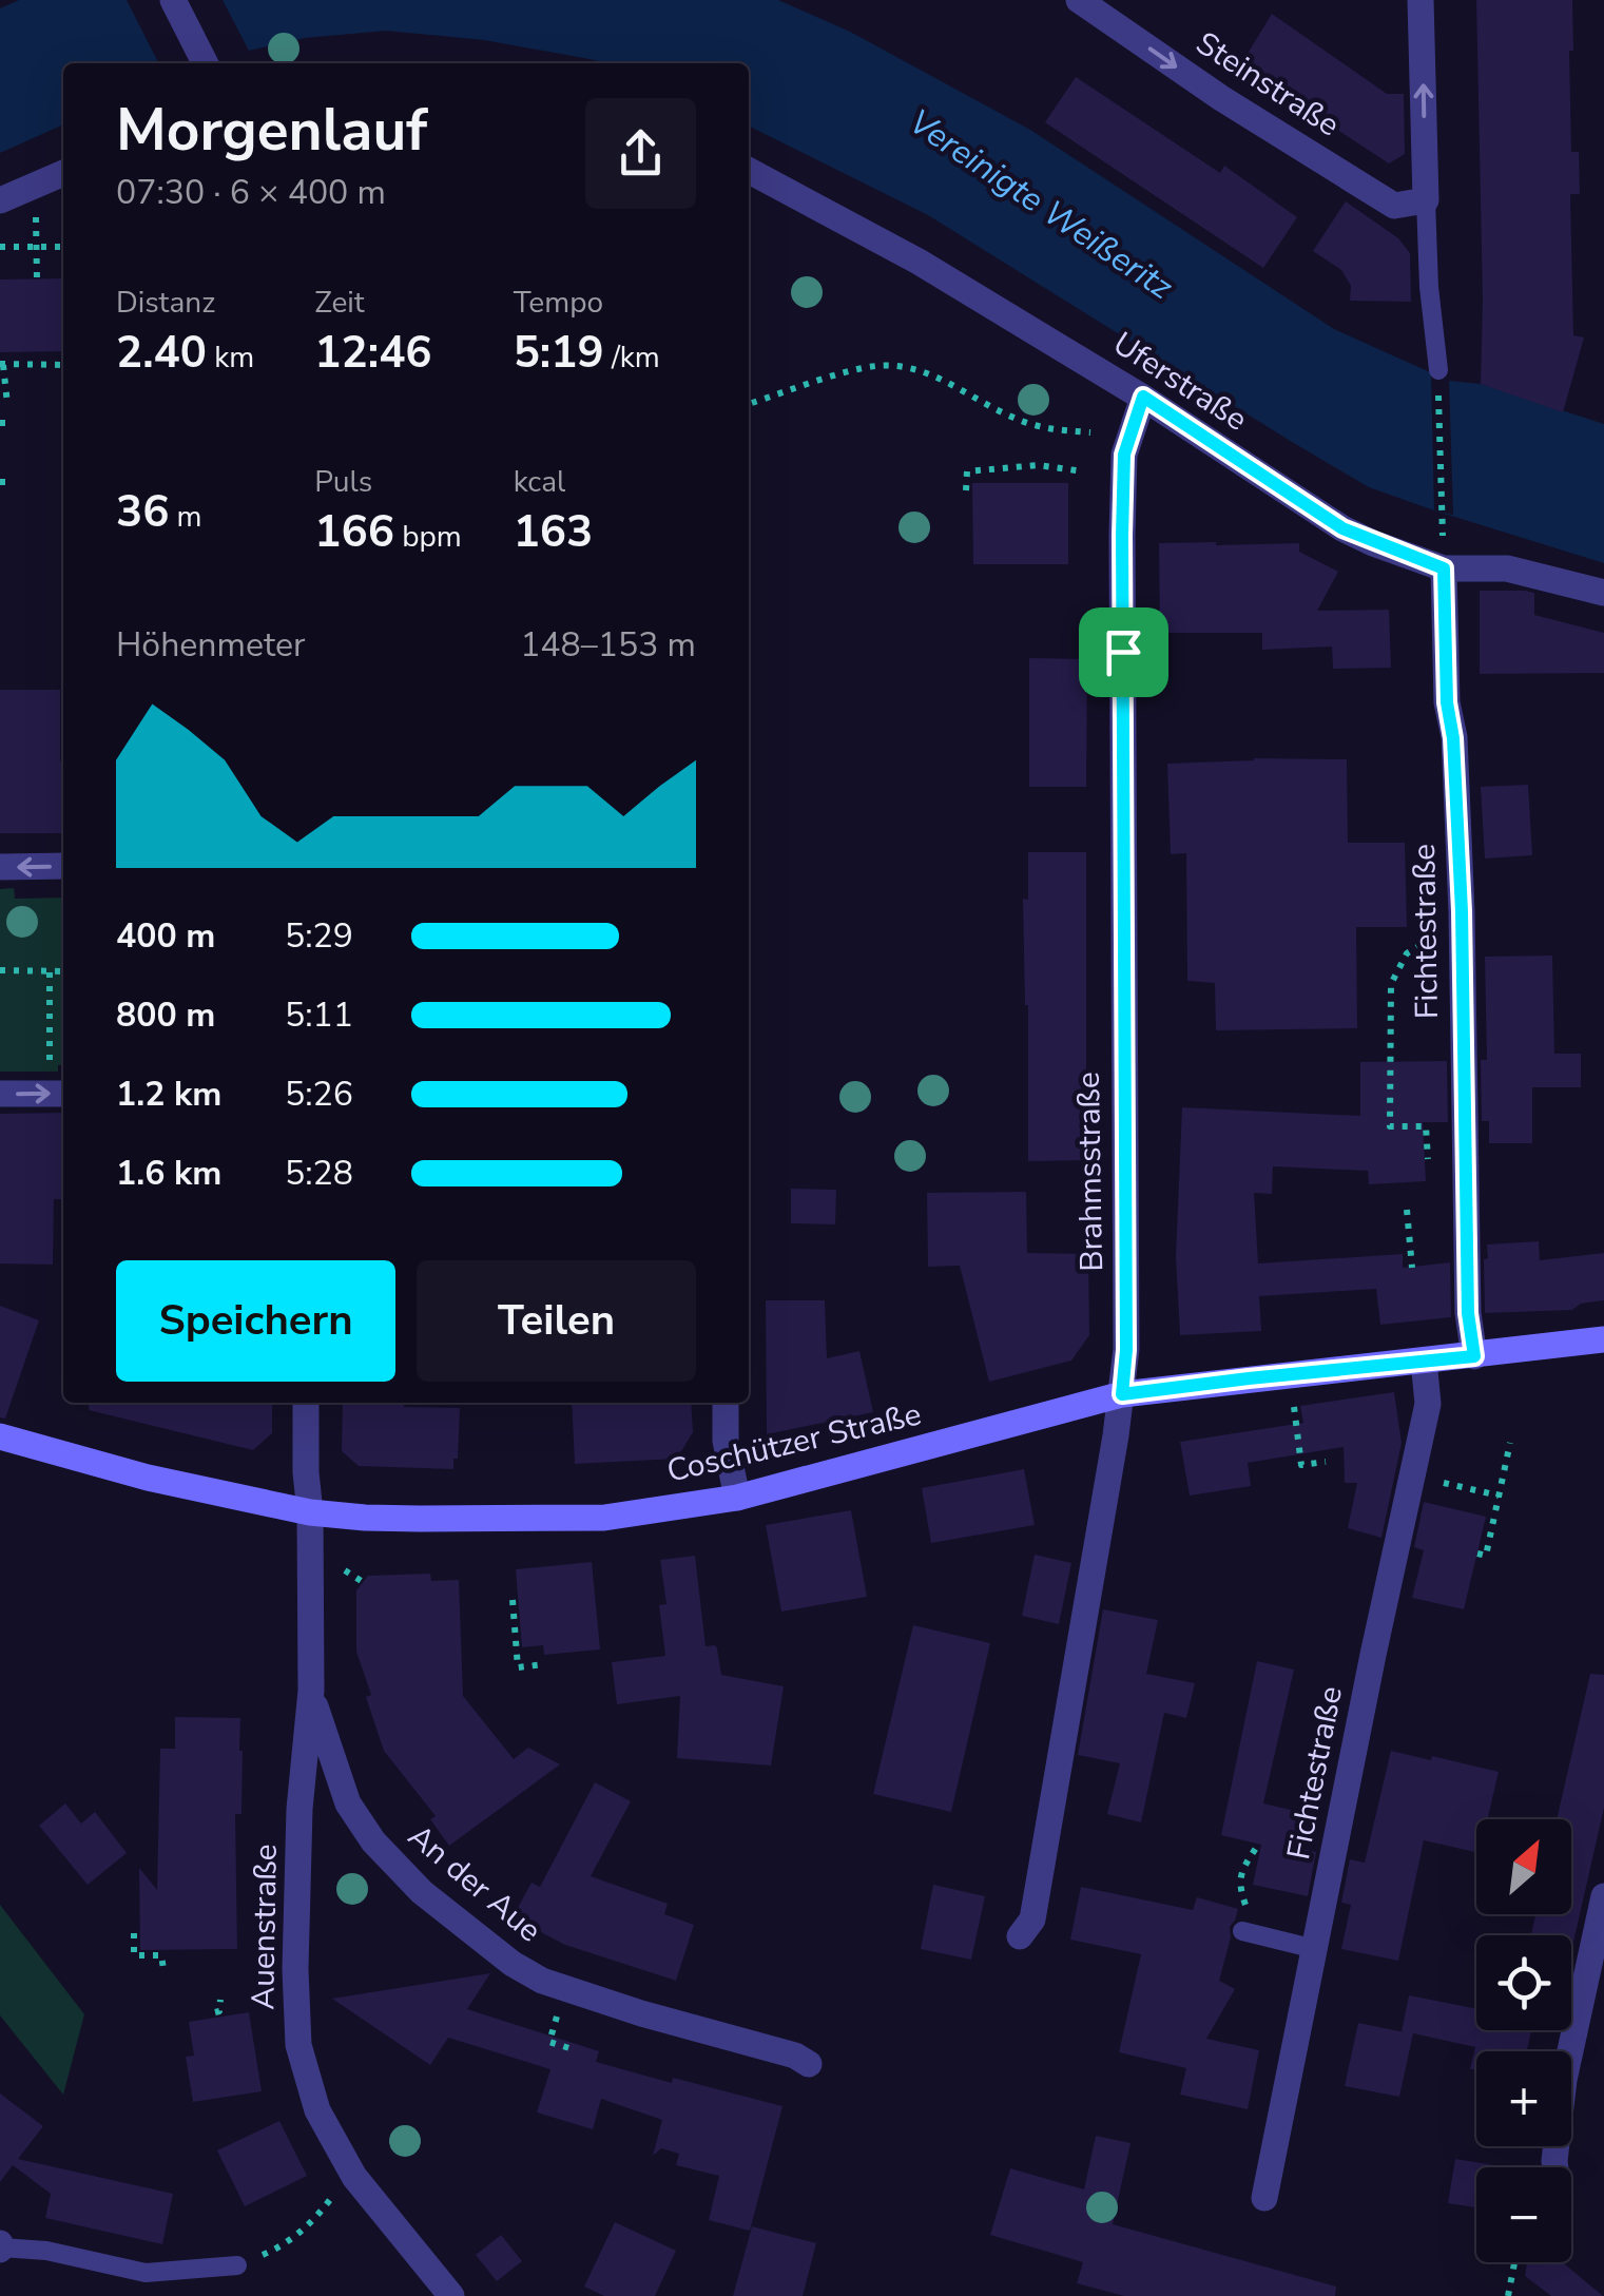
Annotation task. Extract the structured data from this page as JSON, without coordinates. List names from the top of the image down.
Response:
{
  "streets": {
    "street": [
      "Steinstraße",
      "Uferstraße",
      "Fichtestraße",
      "Brahmsstraße",
      "Coschützer Straße",
      "An der Aue",
      "Auenstraße"
    ]
  },
  "crossings": [
    ["Uferstraße", "Fichtestraße"],
    ["Uferstraße", "Brahmsstraße"],
    ["Fichtestraße", "Coschützer Straße"],
    ["Brahmsstraße", "Coschützer Straße"],
    ["Coschützer Straße", "Auenstraße"],
    ["An der Aue", "Auenstraße"]
  ],
  "one_way": ["Steinstraße"],
  "water": ["Vereinigte Weißeritz"],
  "north": "top right",
  "page": {
    "heading": ["Morgenlauf", "07:30 · 6 × 400 m"],
    "stats": [
      ["Distanz", "2.40 km"],
      ["Zeit", "12:46"],
      ["Tempo", "5:19 /km"],
      ["36 m"],
      ["Puls", "166 bpm"],
      ["kcal", "163"]
    ],
    "chart": ["Höhenmeter", "148–153 m"],
    "list": [
      {
        "name": "400 m",
        "note": "5:29"
      },
      {
        "name": "800 m",
        "note": "5:11"
      },
      {
        "name": "1.2 km",
        "note": "5:26"
      },
      {
        "name": "1.6 km",
        "note": "5:28"
      }
    ],
    "buttons": ["Speichern", "Teilen"],
    "map_buttons": ["+", "−"]
  }
}
